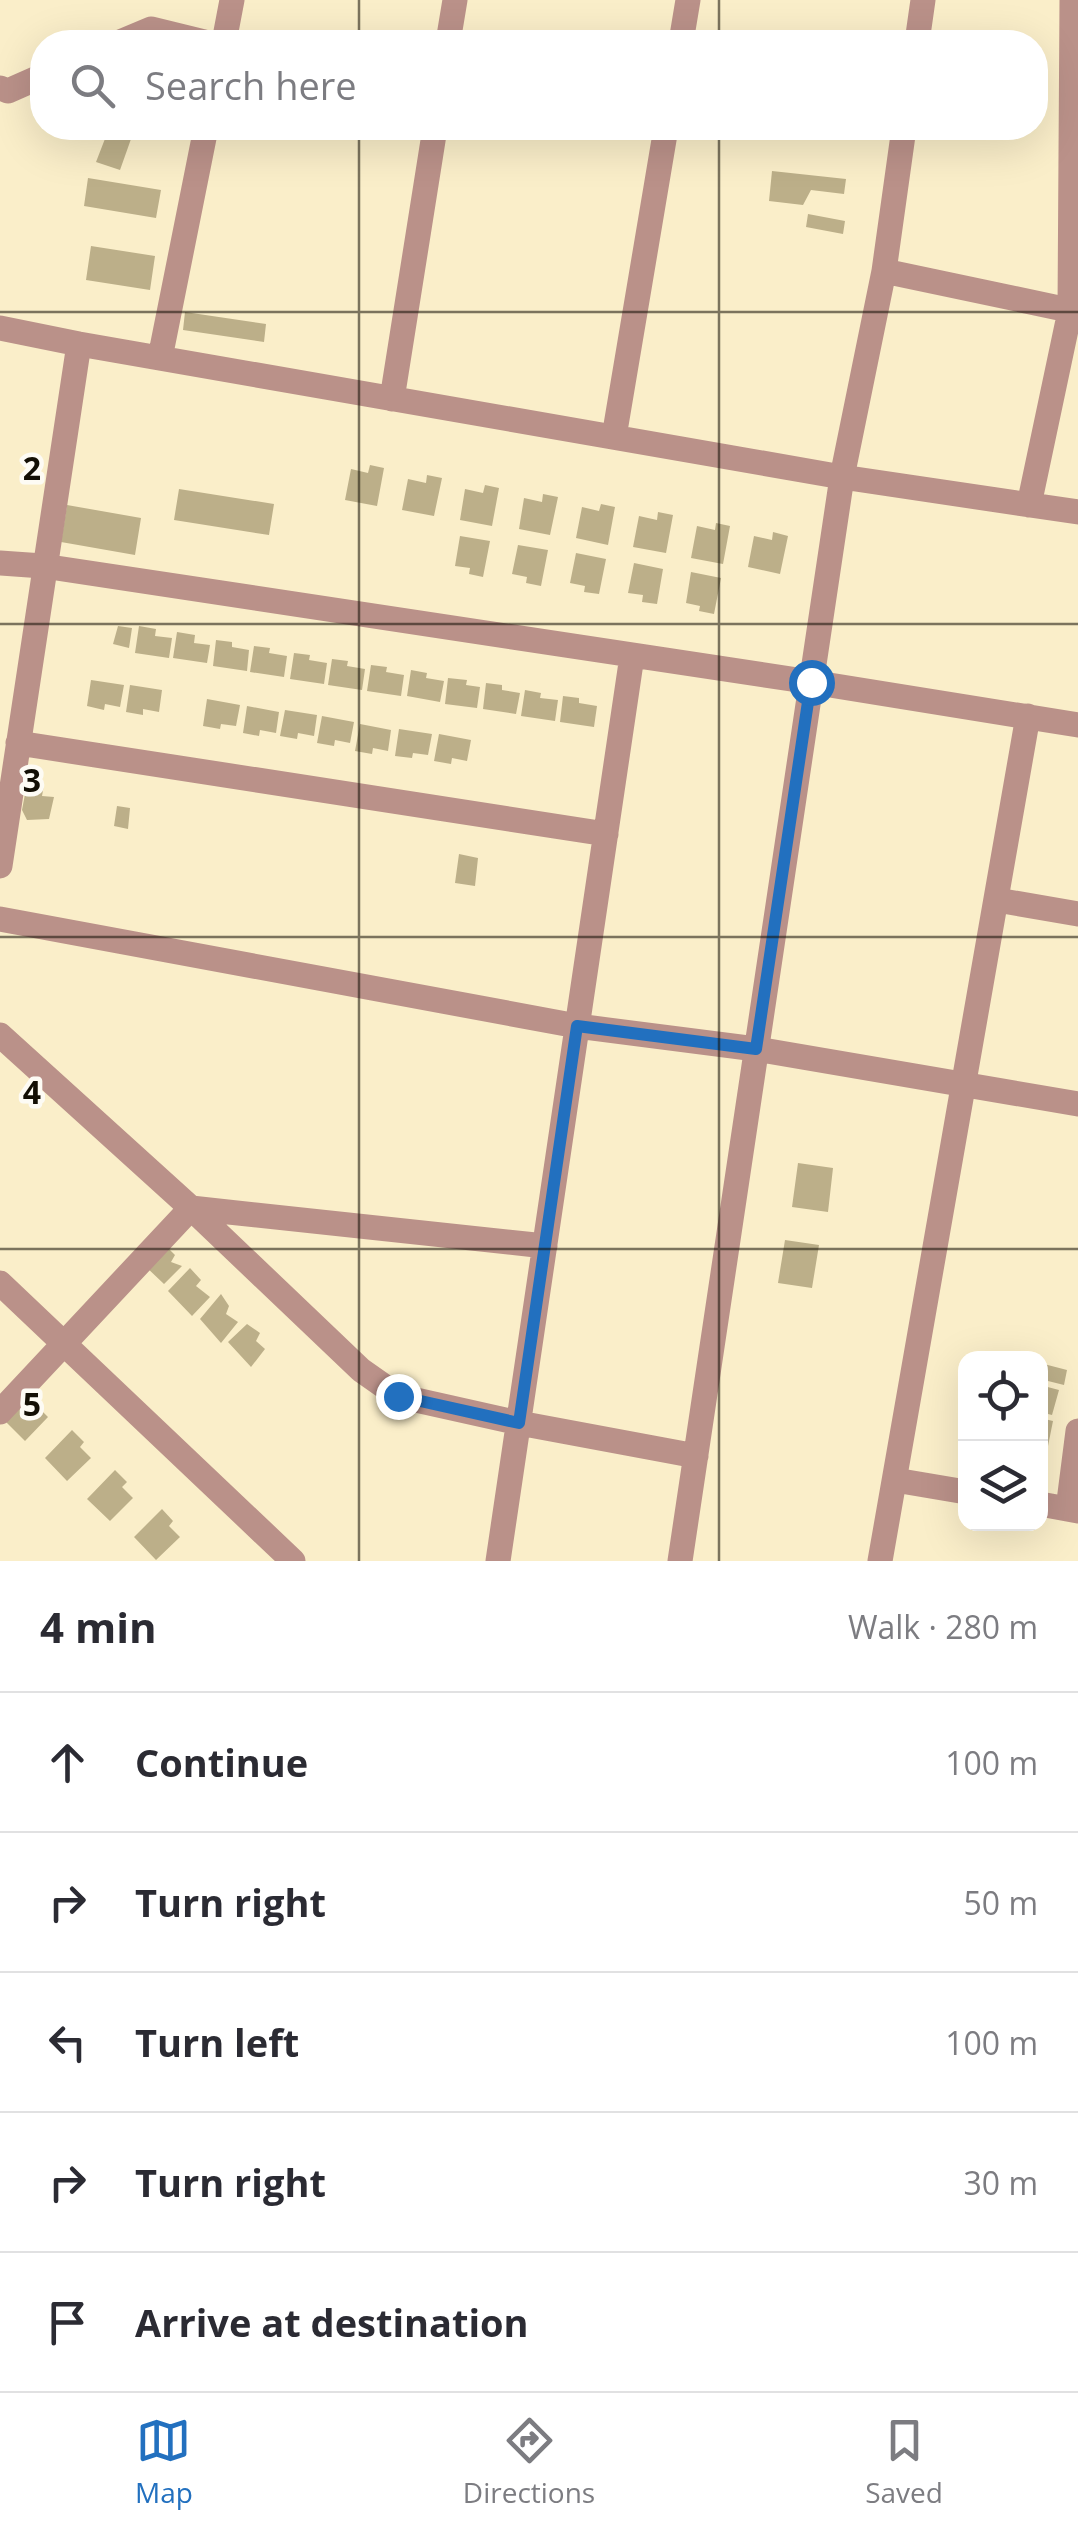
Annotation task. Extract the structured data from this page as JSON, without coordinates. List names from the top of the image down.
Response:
{
  "page": {
    "search": "Search here",
    "heading": ["4 min", "Walk · 280 m"],
    "list": [
      ["Continue", "100 m"],
      ["Turn right", "50 m"],
      ["Turn left", "100 m"],
      ["Turn right", "30 m"],
      "Arrive at destination"
    ],
    "nav": ["Map", "Directions", "Saved"]
  },
  "grid": {
    "rows": [
      "2",
      "3",
      "4",
      "5"
    ]
  }
}
